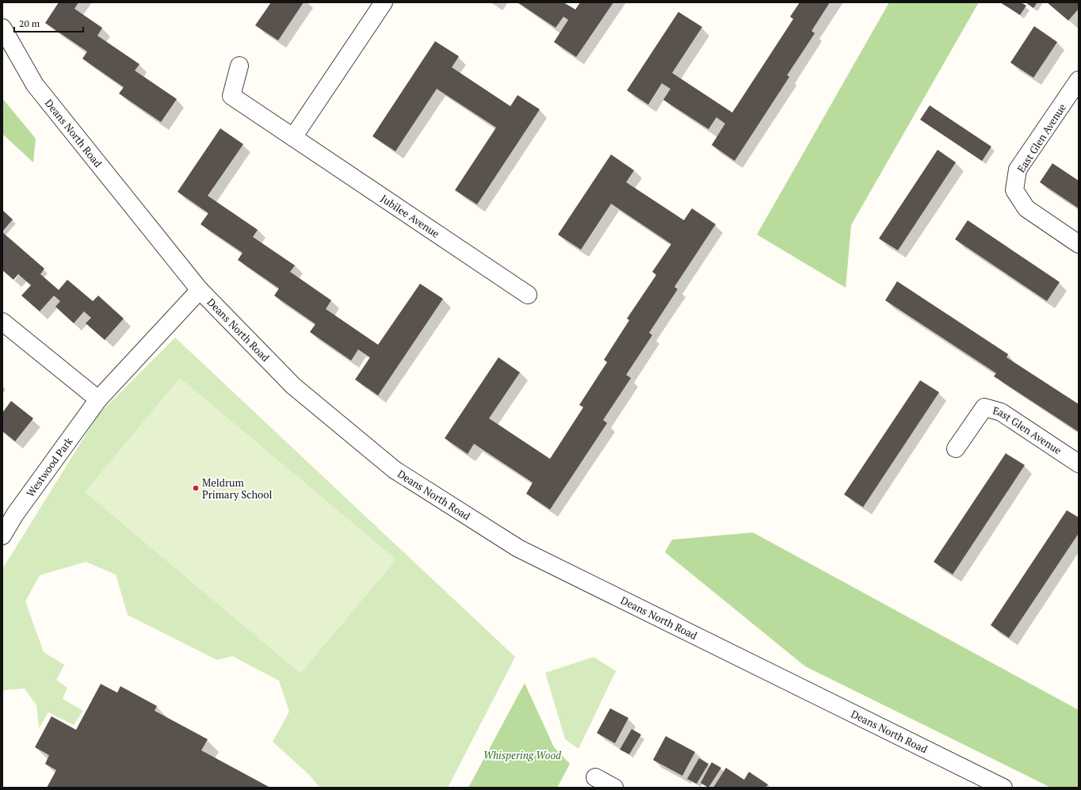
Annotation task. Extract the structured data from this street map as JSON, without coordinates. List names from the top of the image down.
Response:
{
  "streets": {
    "street": [
      "Deans North Road",
      "East Glen Avenue",
      "Jubilee Avenue",
      "Westwood Park"
    ]
  },
  "crossings": [
    ["Deans North Road", "Westwood Park"]
  ],
  "parks": ["Whispering Wood"],
  "places": ["Meldrum Primary School"],
  "scale_bar": "20 m"
}
